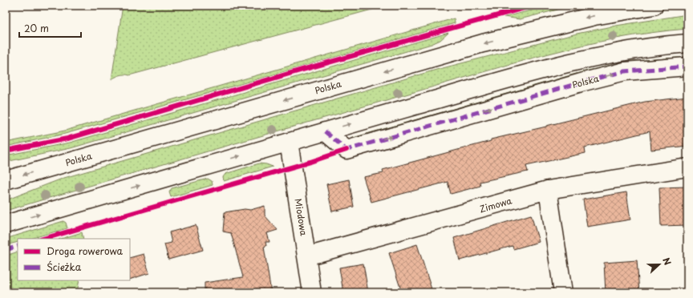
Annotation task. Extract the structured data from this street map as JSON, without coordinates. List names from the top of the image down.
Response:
{
  "streets": {
    "street": ["Polska", "Zimowa", "Miodowa"]
  },
  "crossings": [
    ["Zimowa", "Miodowa"]
  ],
  "legend": ["Droga rowerowa", "Ścieżka"],
  "scale_bar": "20 m",
  "north": "right"
}
